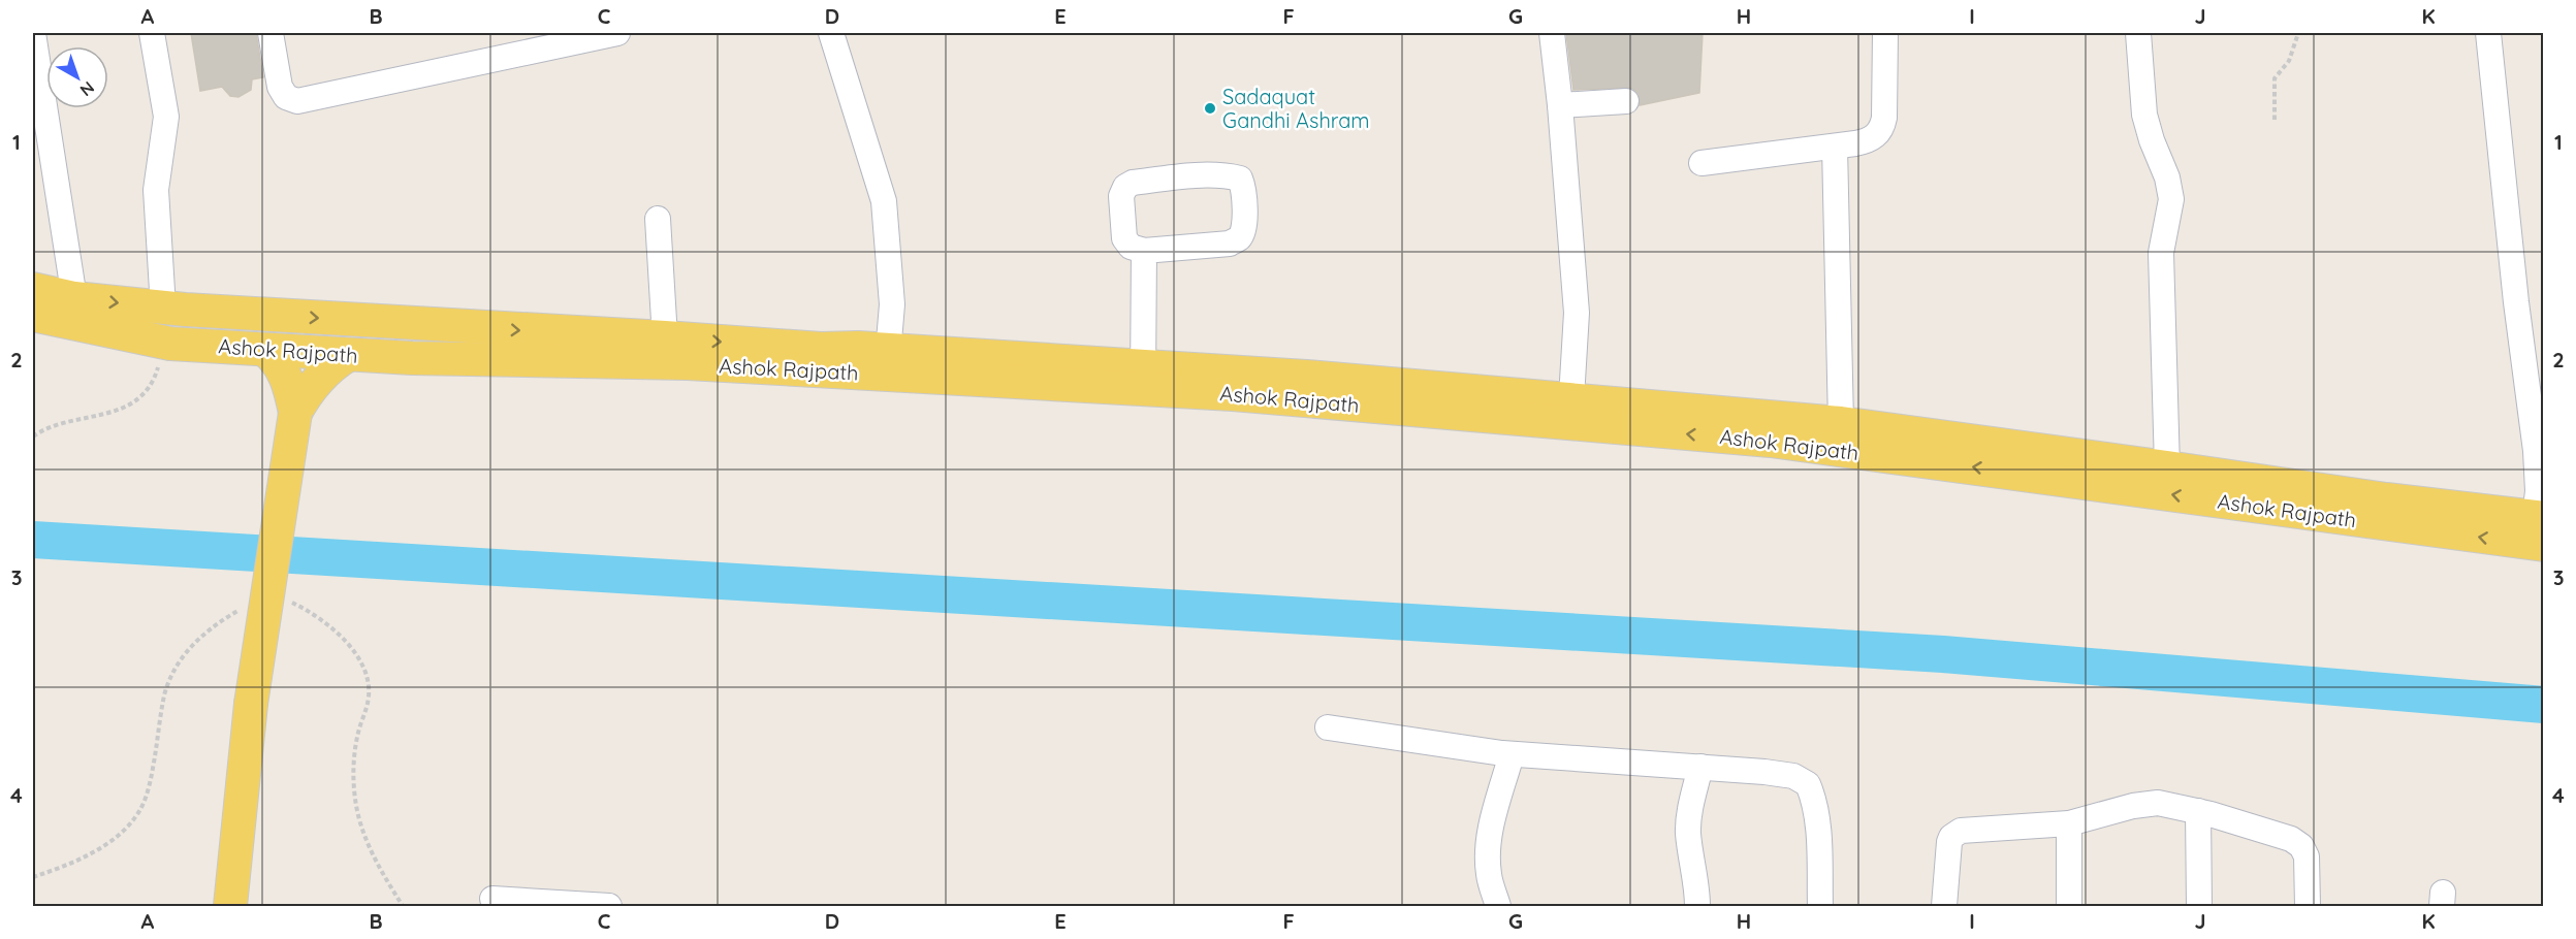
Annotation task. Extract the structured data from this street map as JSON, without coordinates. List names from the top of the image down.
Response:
{
  "streets": {
    "main road": ["Ashok Rajpath"]
  },
  "places": ["Sadaquat Gandhi Ashram"],
  "north": "bottom right",
  "grid": {
    "columns": [
      "A",
      "B",
      "C",
      "D",
      "E",
      "F",
      "G",
      "H",
      "I",
      "J",
      "K"
    ],
    "rows": [
      "1",
      "2",
      "3",
      "4"
    ]
  }
}
